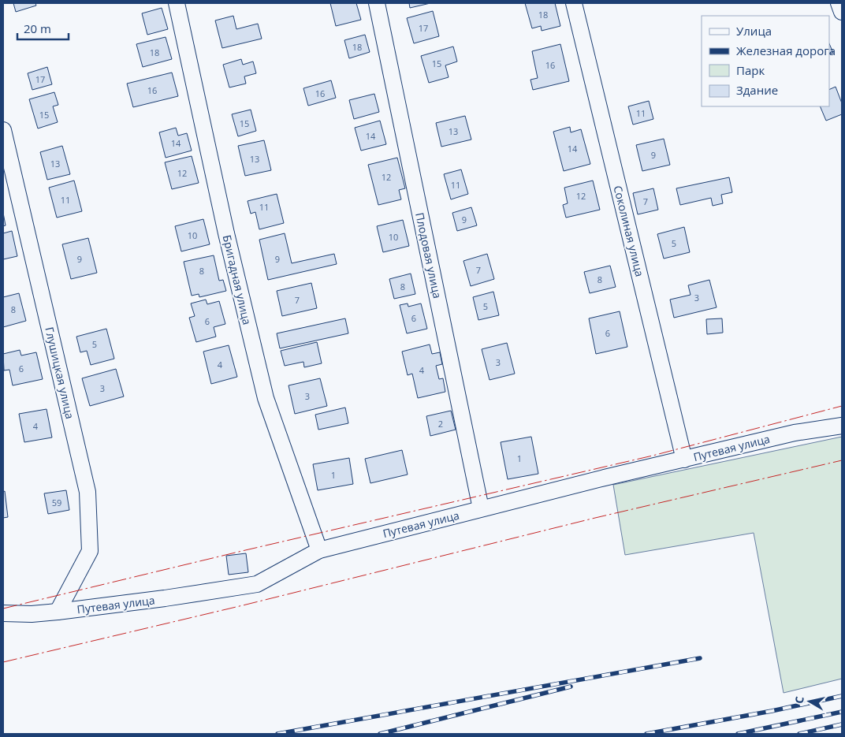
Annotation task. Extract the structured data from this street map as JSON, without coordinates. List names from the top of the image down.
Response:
{
  "streets": {
    "street": [
      "Соколиная улица",
      "Плодовая улица",
      "Бригадная улица",
      "Глушицкая улица",
      "Путевая улица"
    ]
  },
  "crossings": [
    ["Соколиная улица", "Путевая улица"],
    ["Плодовая улица", "Путевая улица"],
    ["Бригадная улица", "Путевая улица"],
    ["Глушицкая улица", "Путевая улица"]
  ],
  "house_numbers": [
    "18",
    "17",
    "18",
    "18",
    "15",
    "16",
    "17",
    "16",
    "16",
    "11",
    "15",
    "15",
    "13",
    "14",
    "14",
    "14",
    "9",
    "13",
    "13",
    "12",
    "12",
    "11",
    "12",
    "11",
    "7",
    "11",
    "9",
    "10",
    "10",
    "5",
    "9",
    "9",
    "7",
    "8",
    "8",
    "8",
    "3",
    "7",
    "5",
    "8",
    "6",
    "6",
    "6",
    "5",
    "3",
    "4",
    "6",
    "4",
    "3",
    "3",
    "2",
    "4",
    "1",
    "1",
    "59"
  ],
  "legend": [
    "Улица",
    "Железная дорога",
    "Парк",
    "Здание"
  ],
  "scale_bar": "20 m",
  "north": "left"
}
